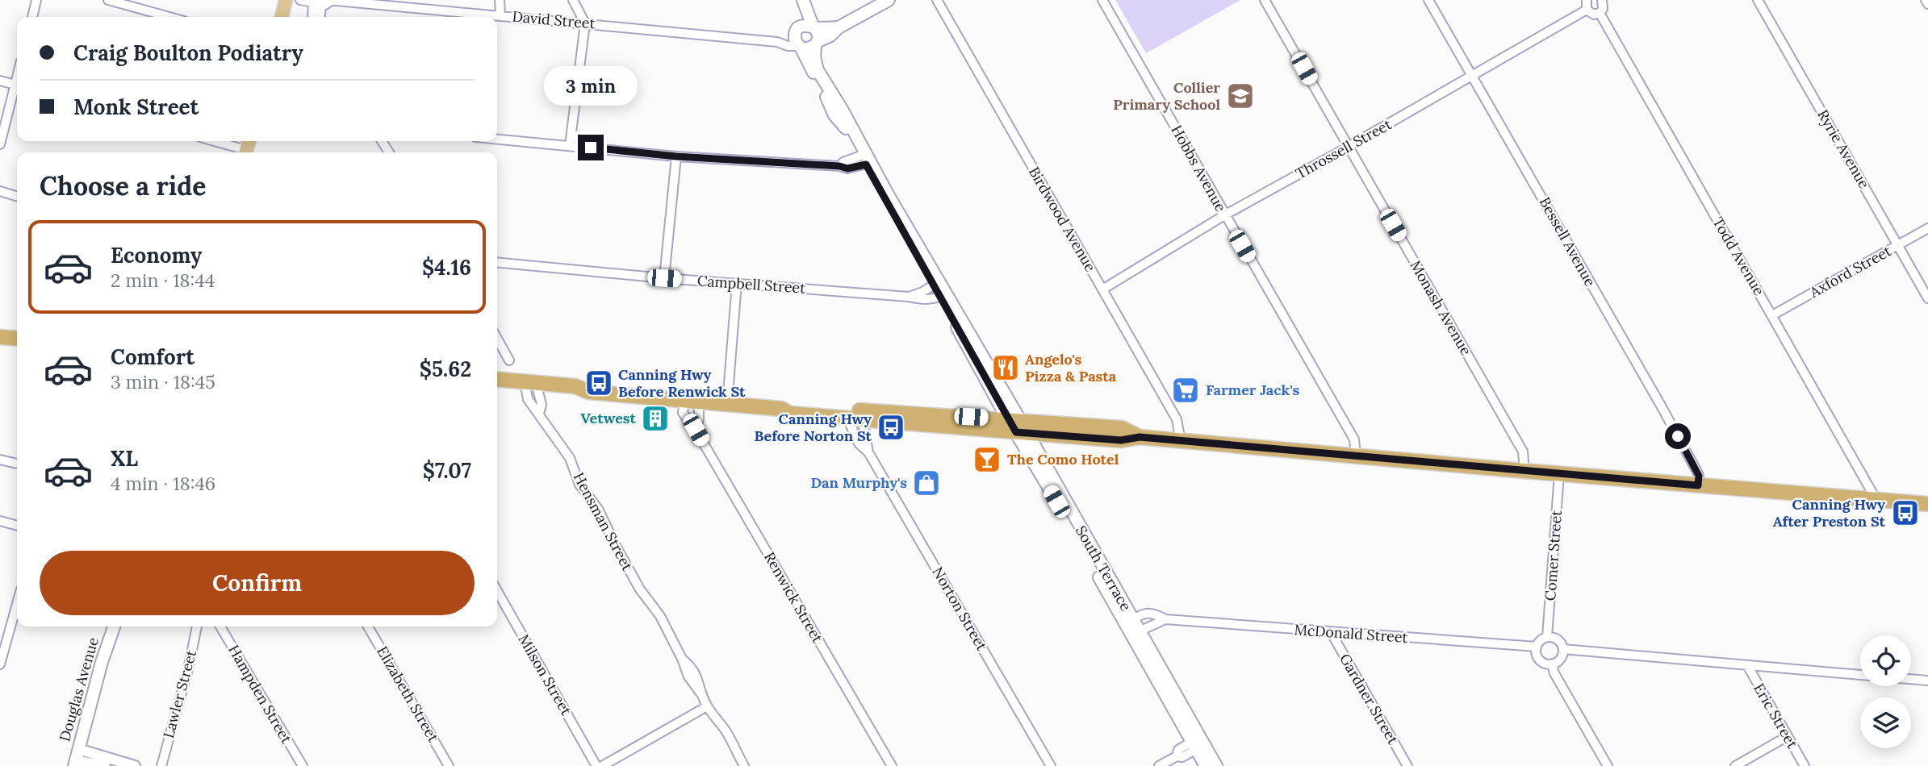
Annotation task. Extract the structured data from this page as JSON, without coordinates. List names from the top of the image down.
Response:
{
  "streets": {
    "main road": ["South Terrace", "Douglas Avenue"],
    "street": [
      "David Street",
      "Throssell Street",
      "Ryrie Avenue",
      "Hobbs Avenue",
      "Birdwood Avenue",
      "Bessell Avenue",
      "Todd Avenue",
      "Axford Street",
      "Campbell Street",
      "Monash Avenue",
      "Hensman Street",
      "Comer Street",
      "Renwick Street",
      "Norton Street",
      "McDonald Street",
      "Milson Street",
      "Lawler Street",
      "Hampden Street",
      "Elizabeth Street",
      "Gardner Street",
      "Eric Street"
    ]
  },
  "crossings": [
    ["David Street", "South Terrace"],
    ["Throssell Street", "Hobbs Avenue"],
    ["Throssell Street", "Birdwood Avenue"],
    ["Throssell Street", "Bessell Avenue"],
    ["Throssell Street", "Monash Avenue"],
    ["Ryrie Avenue", "Axford Street"],
    ["Todd Avenue", "Axford Street"],
    ["Campbell Street", "South Terrace"],
    ["Comer Street", "McDonald Street"],
    ["South Terrace", "McDonald Street"],
    ["McDonald Street", "Gardner Street"]
  ],
  "places": {
    "school or university": ["Collier Primary School"],
    "restaurant": ["Angelo's Pizza & Pasta"],
    "bus stop": ["Canning Hwy Before Renwick St", "Canning Hwy Before Norton St", "Canning Hwy After Preston St"],
    "supermarket": ["Farmer Jack's"],
    "building": ["Vetwest"],
    "bar": ["The Como Hotel"],
    "shop": ["Dan Murphy's"]
  },
  "page": {
    "banner": ["Craig Boulton Podiatry", "Monk Street"],
    "bubble": "3 min",
    "heading": "Choose a ride",
    "list": [
      {
        "name": "Economy",
        "note": "2 min · 18:44",
        "value": "$4.16"
      },
      {
        "name": "Comfort",
        "note": "3 min · 18:45",
        "value": "$5.62"
      },
      {
        "name": "XL",
        "note": "4 min · 18:46",
        "value": "$7.07"
      }
    ],
    "buttons": "Confirm"
  }
}
